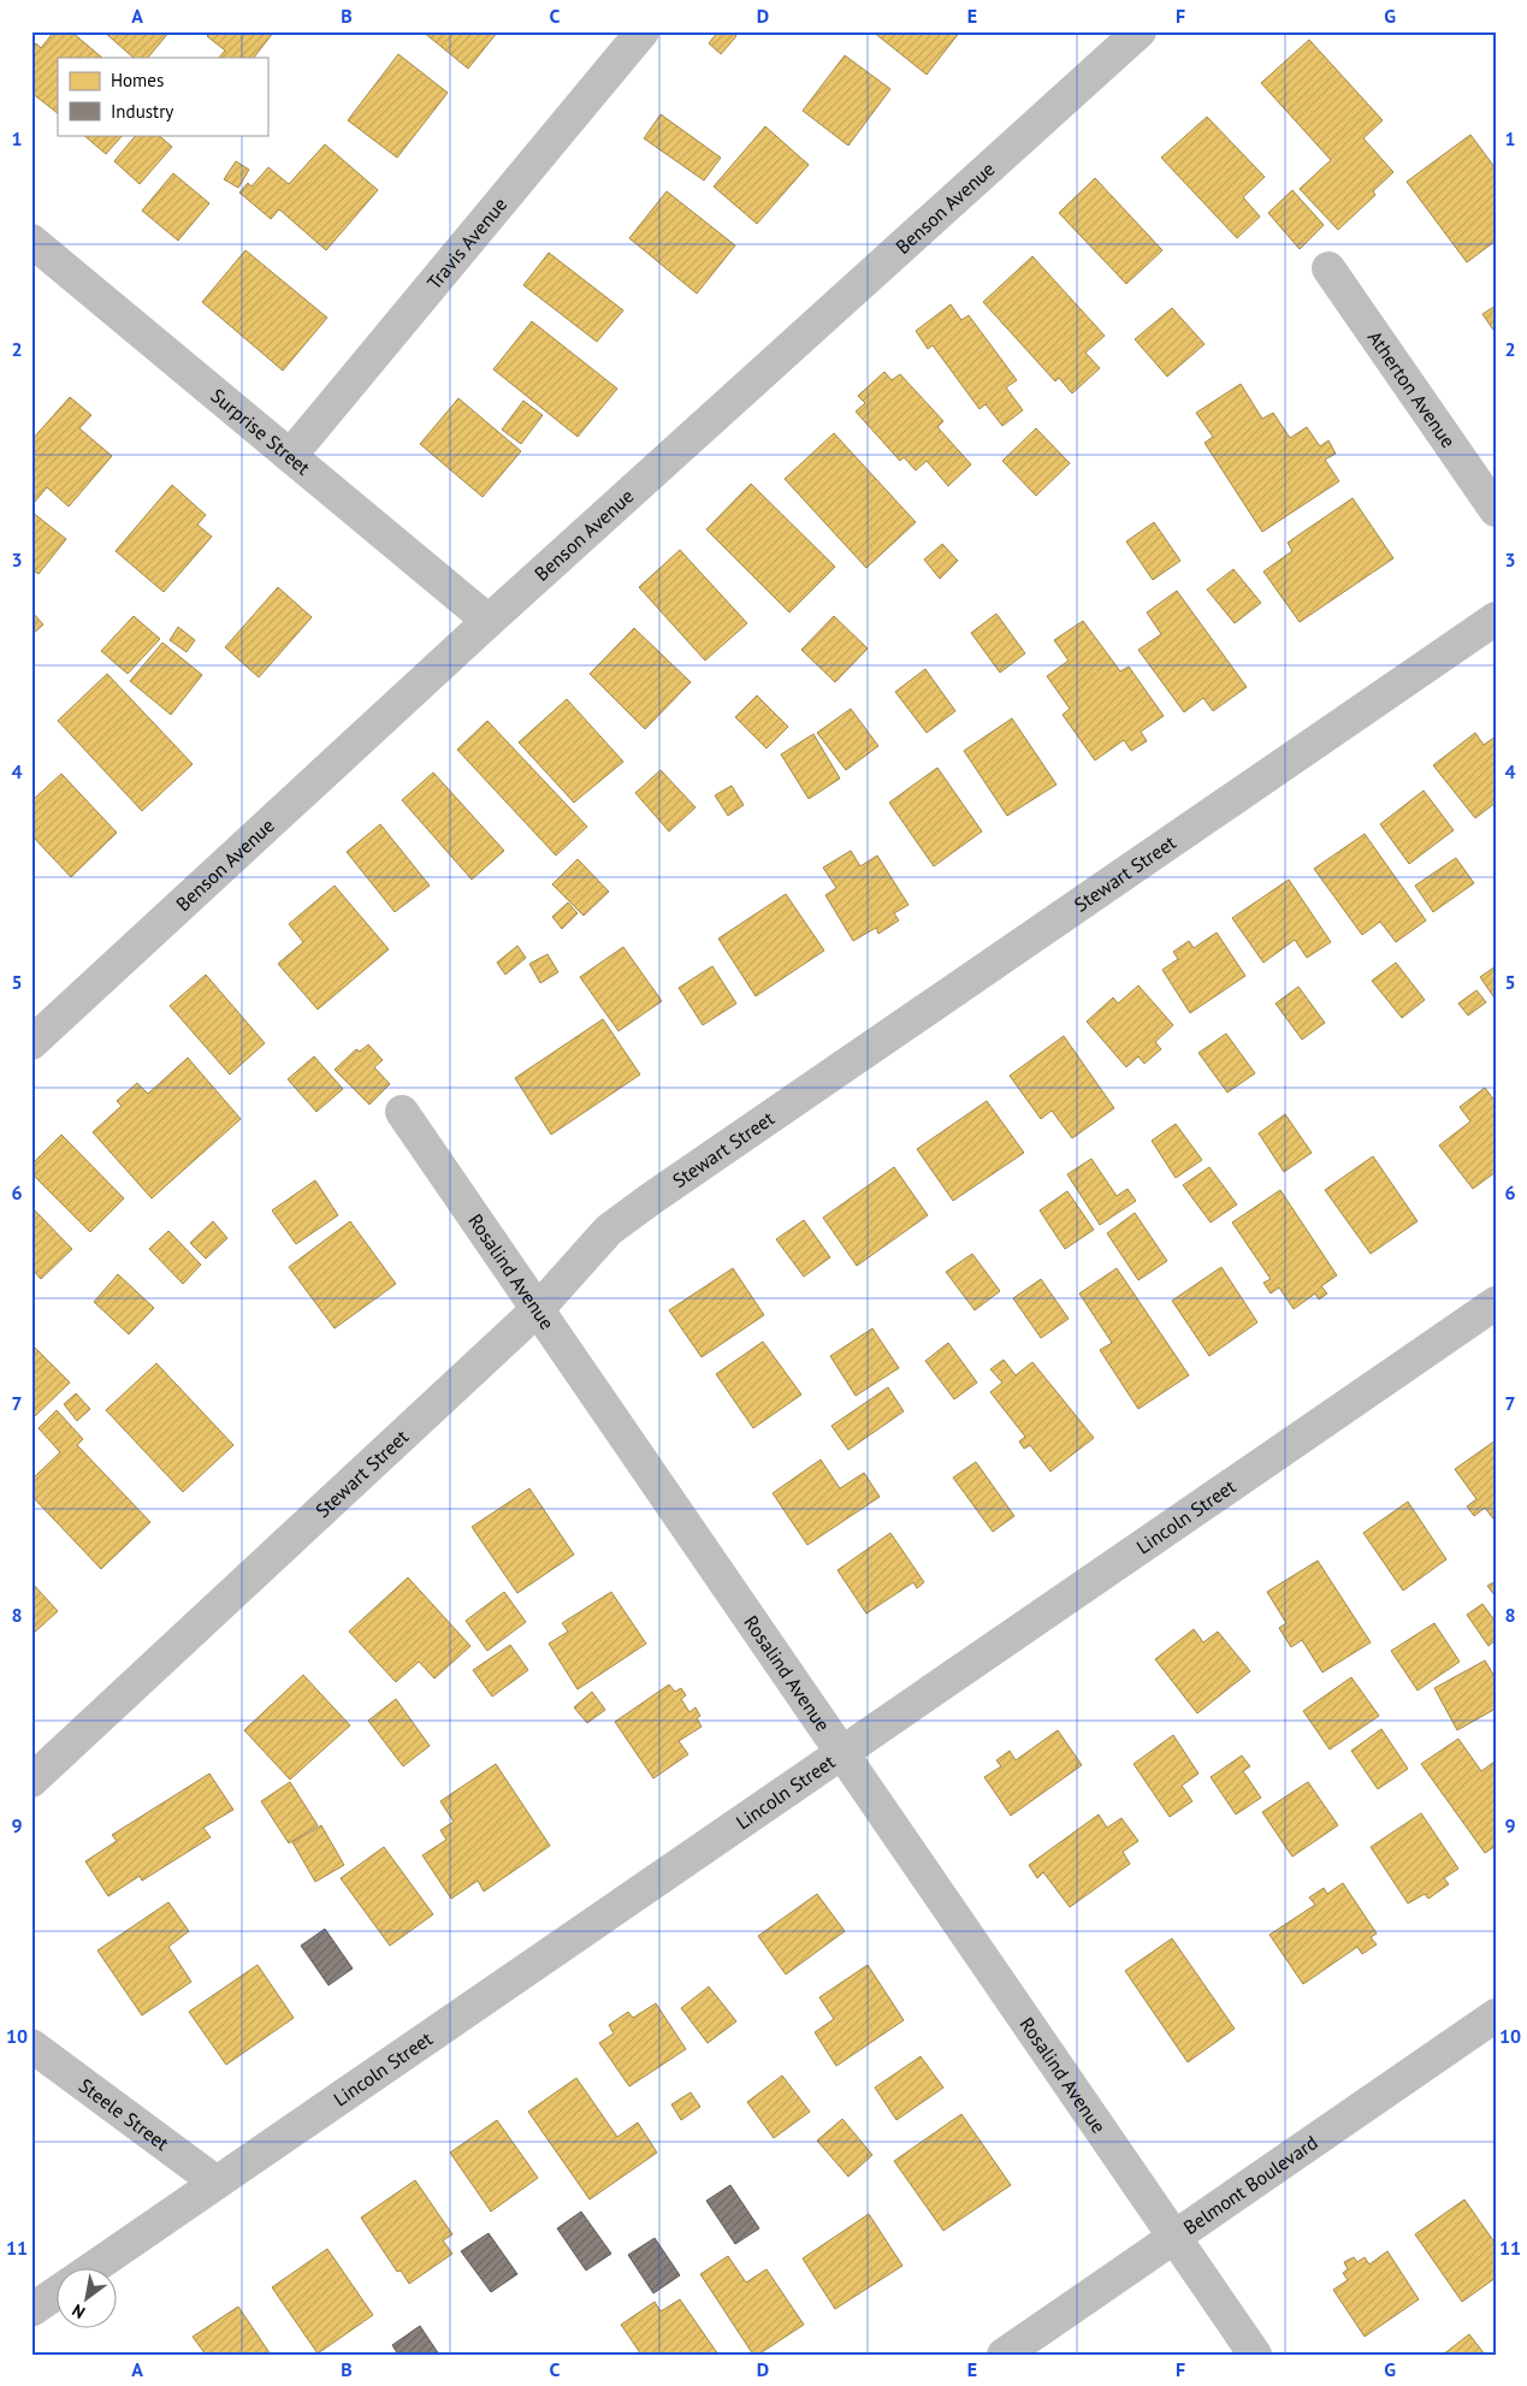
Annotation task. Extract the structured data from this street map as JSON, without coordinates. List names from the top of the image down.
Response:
{
  "streets": {
    "street": [
      "Benson Avenue",
      "Travis Avenue",
      "Atherton Avenue",
      "Surprise Street",
      "Stewart Street",
      "Rosalind Avenue",
      "Lincoln Street",
      "Steele Street",
      "Belmont Boulevard"
    ]
  },
  "crossings": [
    ["Benson Avenue", "Surprise Street"],
    ["Travis Avenue", "Surprise Street"],
    ["Stewart Street", "Rosalind Avenue"],
    ["Rosalind Avenue", "Lincoln Street"],
    ["Rosalind Avenue", "Belmont Boulevard"],
    ["Lincoln Street", "Steele Street"]
  ],
  "legend": ["Homes", "Industry"],
  "north": "bottom left",
  "grid": {
    "columns": [
      "A",
      "B",
      "C",
      "D",
      "E",
      "F",
      "G"
    ],
    "rows": [
      "1",
      "2",
      "3",
      "4",
      "5",
      "6",
      "7",
      "8",
      "9",
      "10",
      "11"
    ]
  }
}
